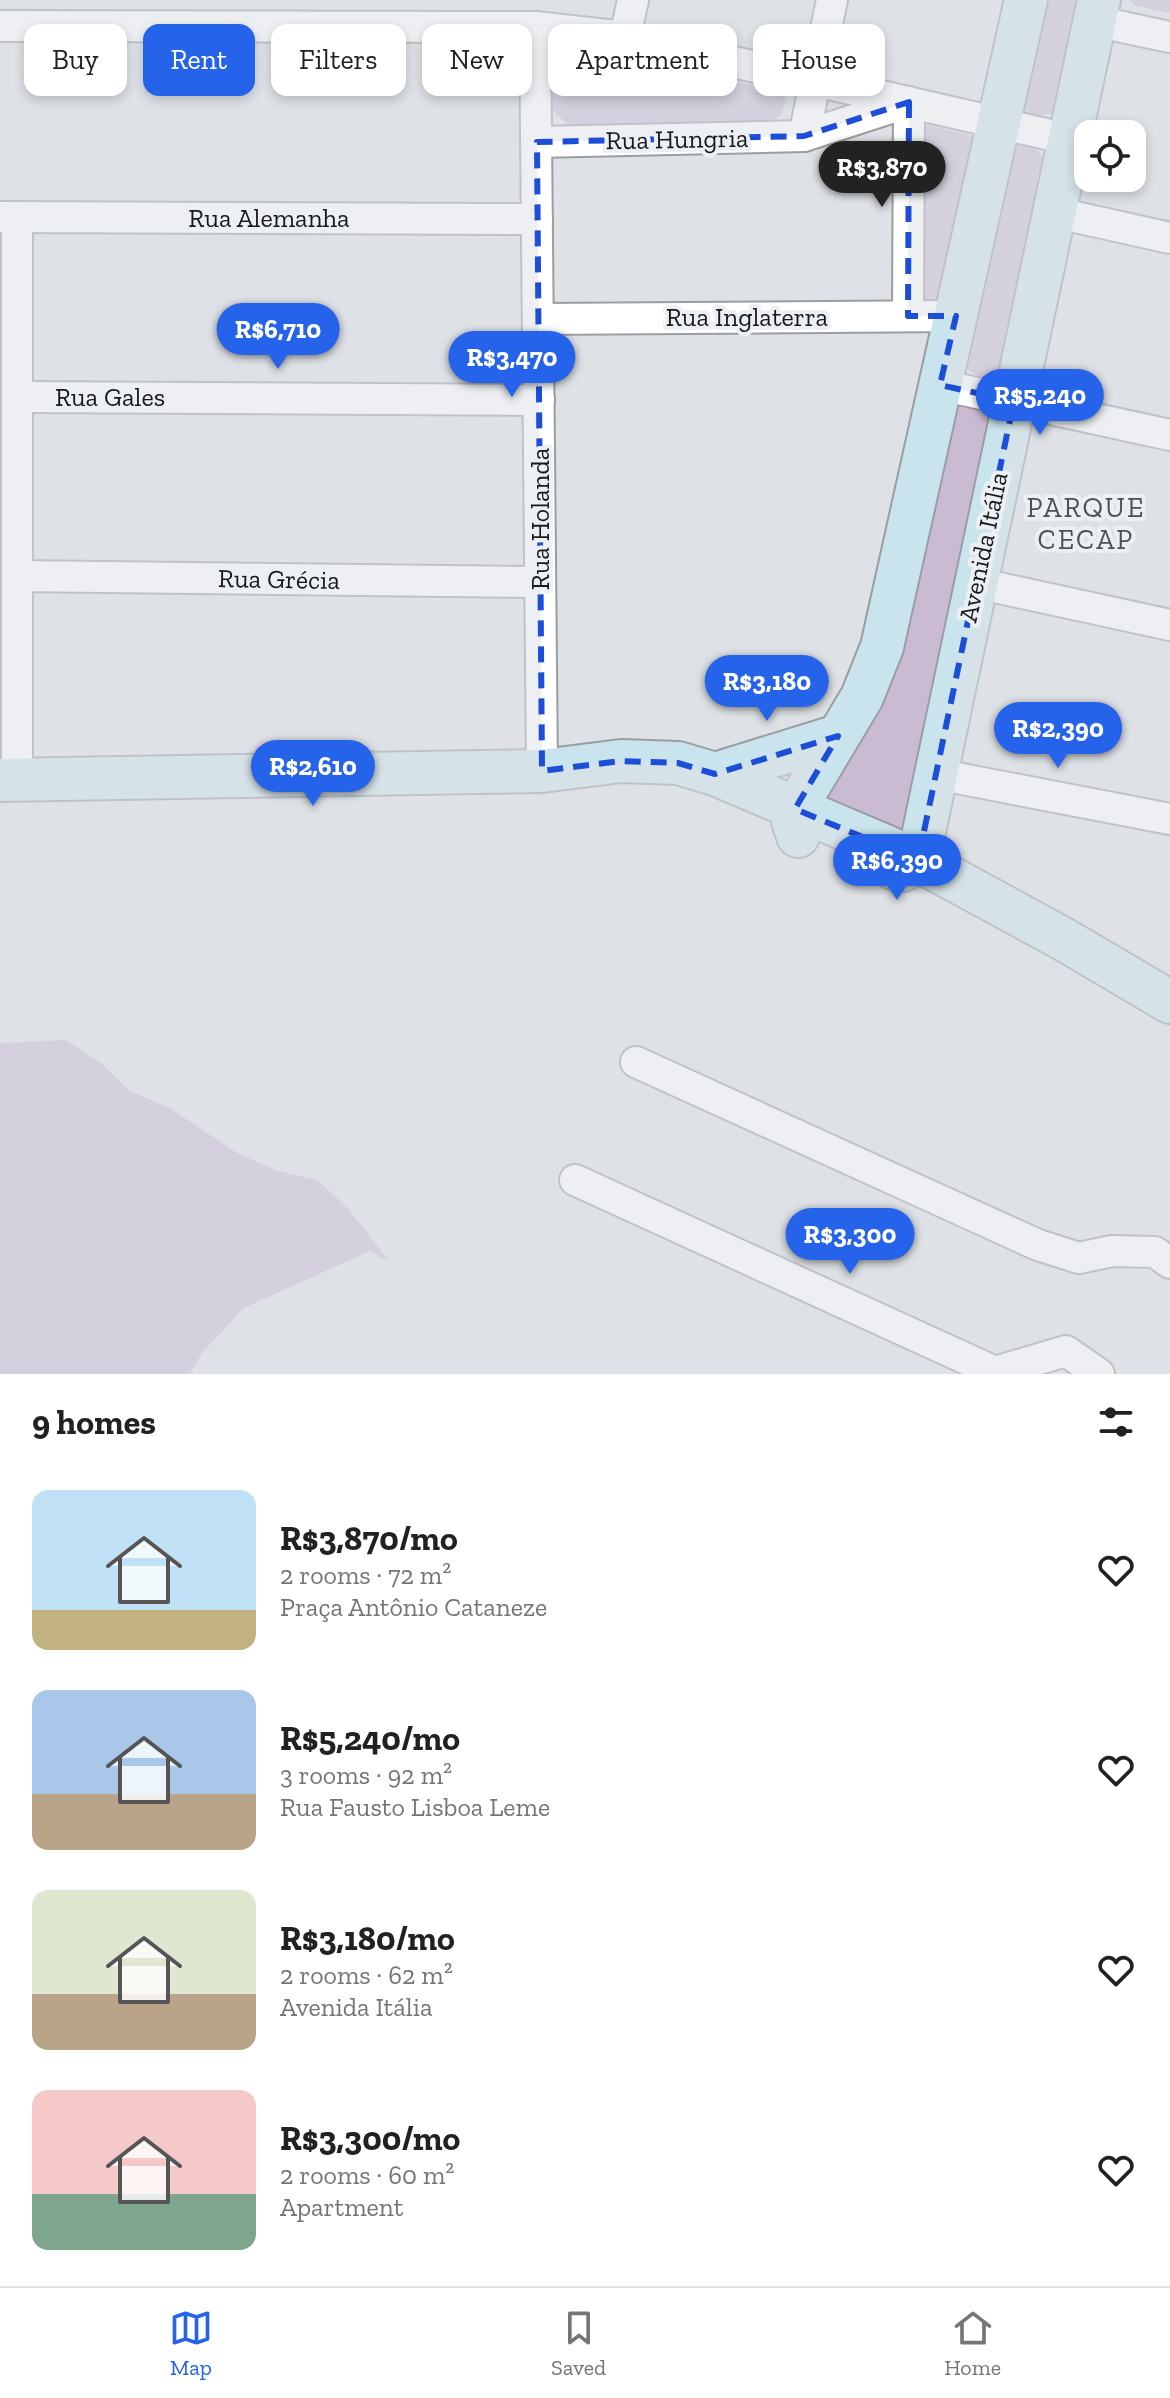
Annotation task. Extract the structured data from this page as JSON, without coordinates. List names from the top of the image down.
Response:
{
  "streets": {
    "street": [
      "Rua Hungria",
      "Rua Alemanha",
      "Rua Inglaterra",
      "Rua Gales",
      "Rua Holanda",
      "Avenida Itália",
      "Rua Grécia"
    ]
  },
  "crossings": [
    ["Rua Hungria", "Rua Holanda"],
    ["Rua Alemanha", "Rua Holanda"],
    ["Rua Inglaterra", "Rua Holanda"],
    ["Rua Gales", "Rua Holanda"],
    ["Rua Holanda", "Rua Grécia"]
  ],
  "districts": ["PARQUE CECAP"],
  "page": {
    "chip": [
      "Buy",
      "Rent",
      "Filters",
      "New",
      "Apartment",
      "House"
    ],
    "price": [
      "R$3,870",
      "R$6,710",
      "R$3,470",
      "R$5,240",
      "R$3,180",
      "R$2,390",
      "R$2,610",
      "R$6,390",
      "R$3,300"
    ],
    "heading": "9 homes",
    "list": [
      {
        "name": "R$3,870/mo",
        "note": "2 rooms · 72 m² · Praça Antônio Cataneze"
      },
      {
        "name": "R$5,240/mo",
        "note": "3 rooms · 92 m² · Rua Fausto Lisboa Leme"
      },
      {
        "name": "R$3,180/mo",
        "note": "2 rooms · 62 m² · Avenida Itália"
      },
      {
        "name": "R$3,300/mo",
        "note": "2 rooms · 60 m² · Apartment"
      }
    ],
    "tabs": ["Map", "Saved", "Home"]
  }
}
